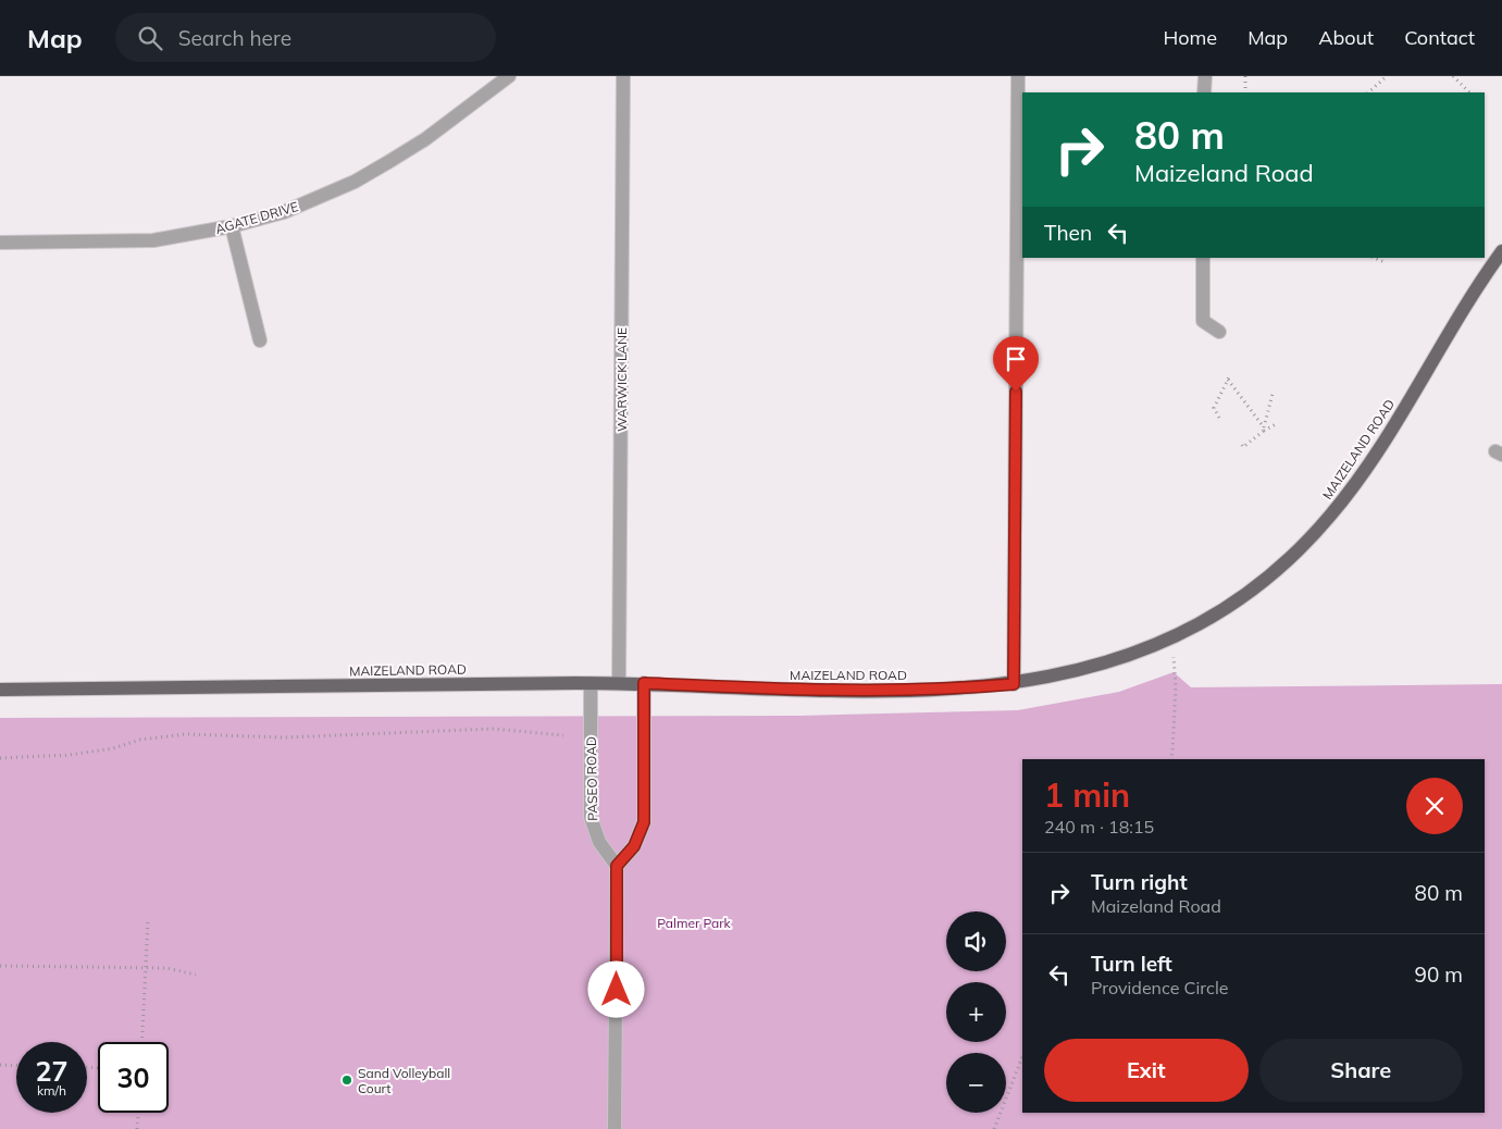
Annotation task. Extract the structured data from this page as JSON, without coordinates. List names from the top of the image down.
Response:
{
  "streets": {
    "main road": ["MAIZELAND ROAD"],
    "street": ["AGATE DRIVE", "WARWICK LANE", "PASEO ROAD"]
  },
  "crossings": [
    ["WARWICK LANE", "MAIZELAND ROAD"],
    ["MAIZELAND ROAD", "PASEO ROAD"]
  ],
  "parks": ["Palmer Park"],
  "places": ["Sand Volleyball Court"],
  "page": {
    "header": "Map",
    "search": "Search here",
    "nav": [
      "Home",
      "Map",
      "About",
      "Contact"
    ],
    "turn": ["80 m", "Maizeland Road"],
    "then": "Then",
    "heading": ["1 min", "240 m · 18:15"],
    "list": [
      {
        "name": "Turn right",
        "note": "Maizeland Road",
        "value": "80 m"
      },
      {
        "name": "Turn left",
        "note": "Providence Circle",
        "value": "90 m"
      }
    ],
    "map_buttons": ["+", "−"],
    "buttons": ["Exit", "Share"],
    "speed": "27 km/h",
    "limit": "30"
  }
}
